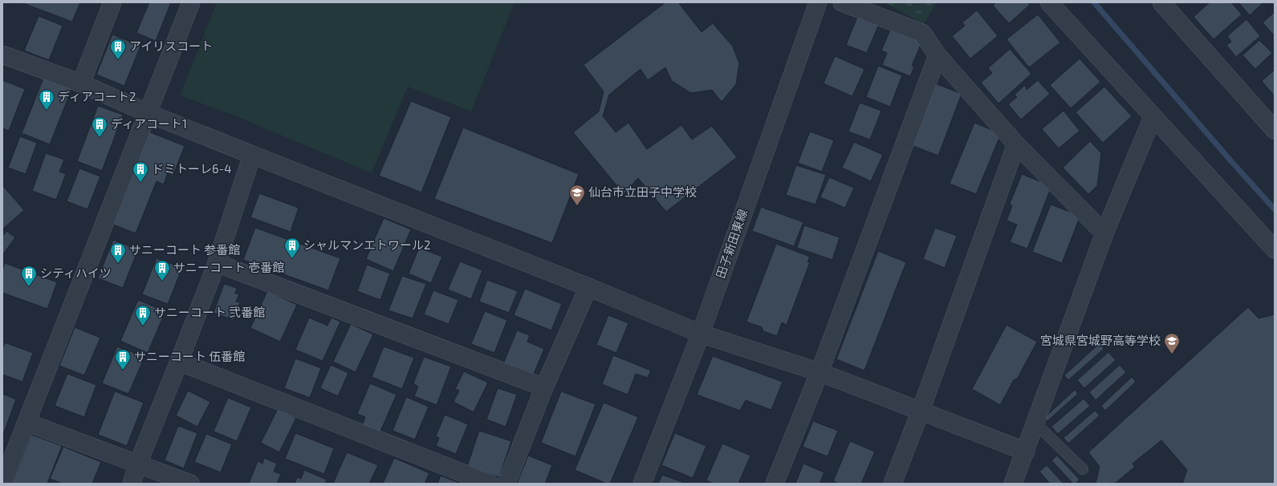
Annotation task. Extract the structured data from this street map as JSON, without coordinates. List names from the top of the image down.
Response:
{
  "streets": {
    "street": ["田子新田東線"]
  },
  "places": {
    "building": [
      "アイリスコート",
      "ディアコート2",
      "ディアコート1",
      "ドミトーレ6-4",
      "シャルマンエトワール2",
      "サニーコート 参番館",
      "サニーコート 壱番館",
      "シティハイツ",
      "サニーコート 弐番館",
      "サニーコート 伍番館"
    ],
    "school or university": ["仙台市立田子中学校", "宮城県宮城野高等学校"]
  }
}
